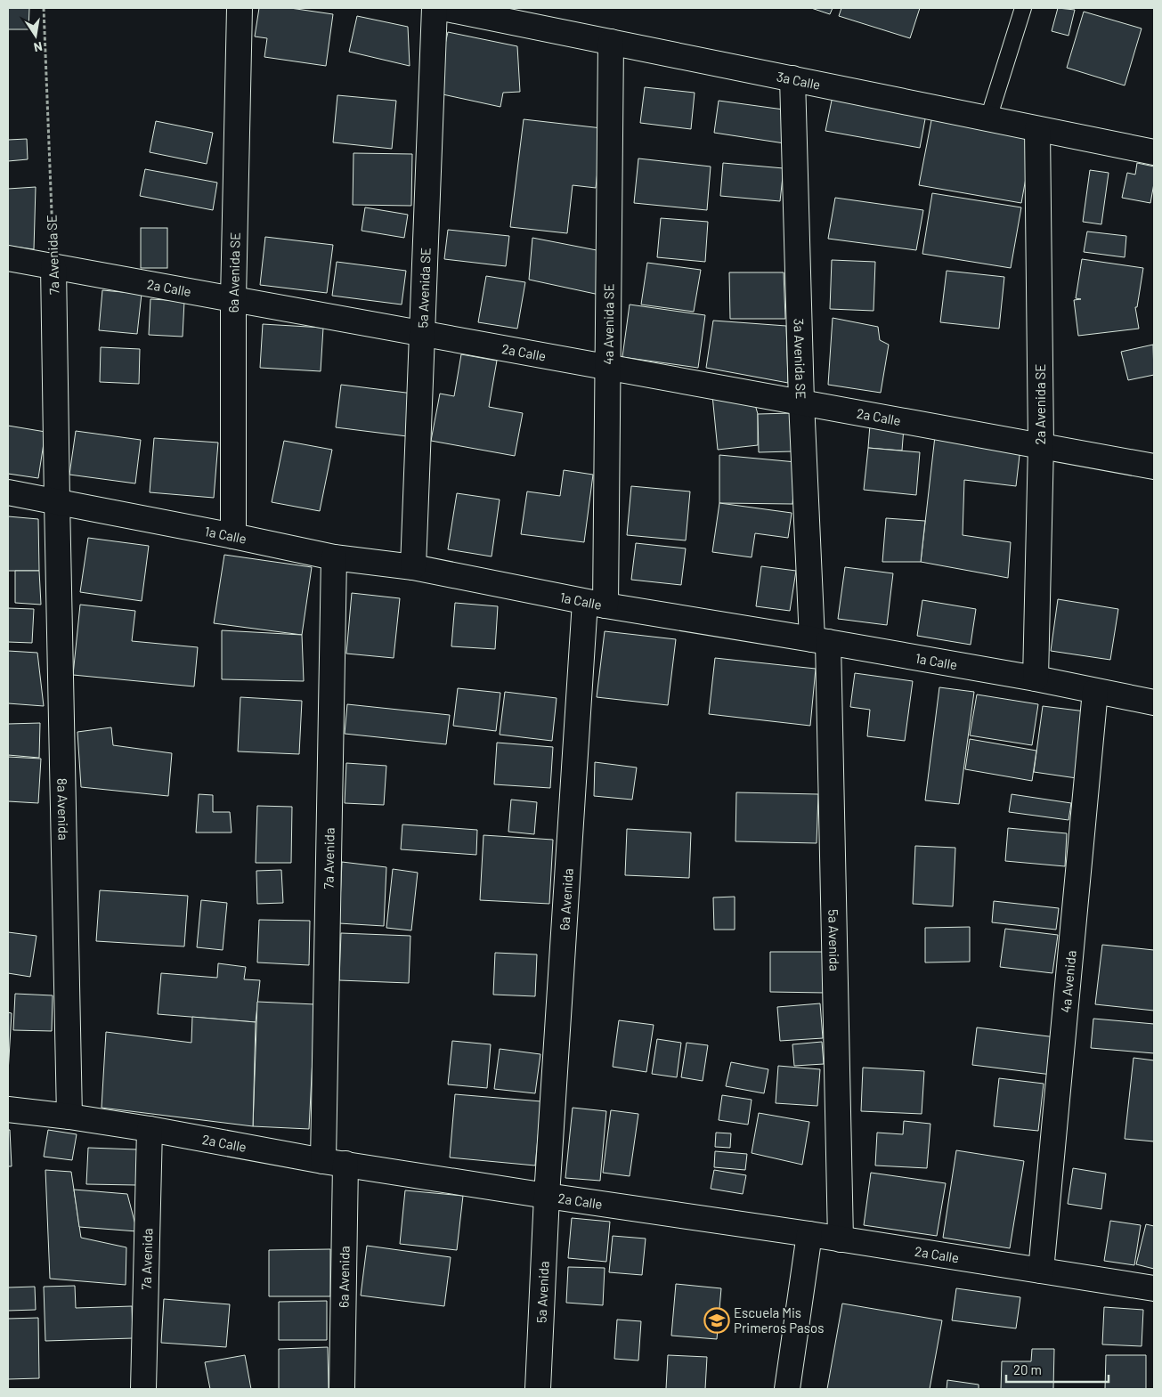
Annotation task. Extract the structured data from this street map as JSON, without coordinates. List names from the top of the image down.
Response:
{
  "streets": {
    "street": [
      "3a Calle",
      "7a Avenida SE",
      "6a Avenida SE",
      "2a Calle",
      "5a Avenida SE",
      "4a Avenida SE",
      "3a Avenida SE",
      "2a Avenida SE",
      "1a Calle",
      "8a Avenida",
      "7a Avenida",
      "6a Avenida",
      "5a Avenida",
      "4a Avenida"
    ]
  },
  "crossings": [
    ["3a Calle", "4a Avenida SE"],
    ["3a Calle", "3a Avenida SE"],
    ["3a Calle", "2a Avenida SE"],
    ["7a Avenida SE", "2a Calle"],
    ["7a Avenida SE", "1a Calle"],
    ["7a Avenida SE", "8a Avenida"],
    ["6a Avenida SE", "2a Calle"],
    ["6a Avenida SE", "1a Calle"],
    ["2a Calle", "5a Avenida SE"],
    ["2a Calle", "4a Avenida SE"],
    ["2a Calle", "3a Avenida SE"],
    ["2a Calle", "2a Avenida SE"],
    ["2a Calle", "8a Avenida"],
    ["2a Calle", "7a Avenida"],
    ["2a Calle", "6a Avenida"],
    ["2a Calle", "5a Avenida"],
    ["2a Calle", "4a Avenida"],
    ["5a Avenida SE", "1a Calle"],
    ["4a Avenida SE", "1a Calle"],
    ["4a Avenida SE", "6a Avenida"],
    ["3a Avenida SE", "1a Calle"],
    ["3a Avenida SE", "5a Avenida"],
    ["2a Avenida SE", "1a Calle"],
    ["1a Calle", "8a Avenida"],
    ["1a Calle", "7a Avenida"],
    ["1a Calle", "6a Avenida"],
    ["1a Calle", "5a Avenida"],
    ["1a Calle", "4a Avenida"],
    ["7a Avenida", "6a Avenida"],
    ["6a Avenida", "5a Avenida"]
  ],
  "places": {
    "school or university": ["Escuela Mis Primeros Pasos"]
  },
  "scale_bar": "20 m",
  "north": "bottom"
}
